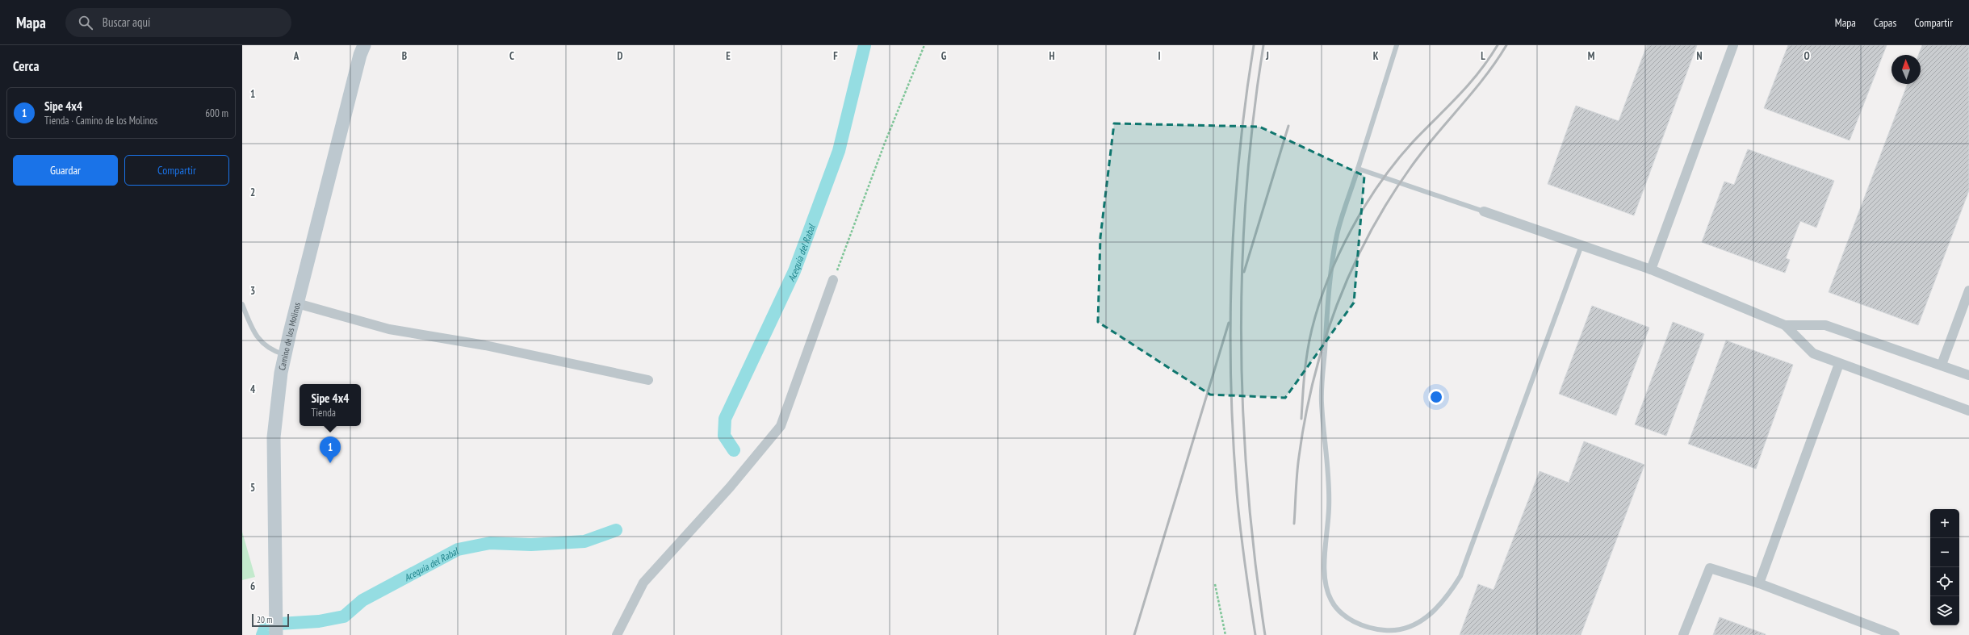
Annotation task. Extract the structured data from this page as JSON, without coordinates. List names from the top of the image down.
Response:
{
  "streets": {
    "street": ["Camino de los Molinos"]
  },
  "water": ["Acequia del Rabal"],
  "scale_bar": "20 m",
  "north": "top",
  "page": {
    "header": "Mapa",
    "search": "Buscar aquí",
    "nav": ["Mapa", "Capas", "Compartir"],
    "heading": "Cerca",
    "list": [
      {
        "mark": "1",
        "name": "Sipe 4x4",
        "note": "Tienda · Camino de los Molinos",
        "value": "600 m"
      }
    ],
    "buttons": ["Guardar", "Compartir"],
    "popup": ["Sipe 4x4", "Tienda"],
    "pins": "1",
    "map_buttons": ["+", "−"],
    "scale": "20 m"
  },
  "grid": {
    "columns": [
      "A",
      "B",
      "C",
      "D",
      "E",
      "F",
      "G",
      "H",
      "I",
      "J",
      "K",
      "L",
      "M",
      "N",
      "O"
    ],
    "rows": [
      "1",
      "2",
      "3",
      "4",
      "5",
      "6"
    ]
  }
}
